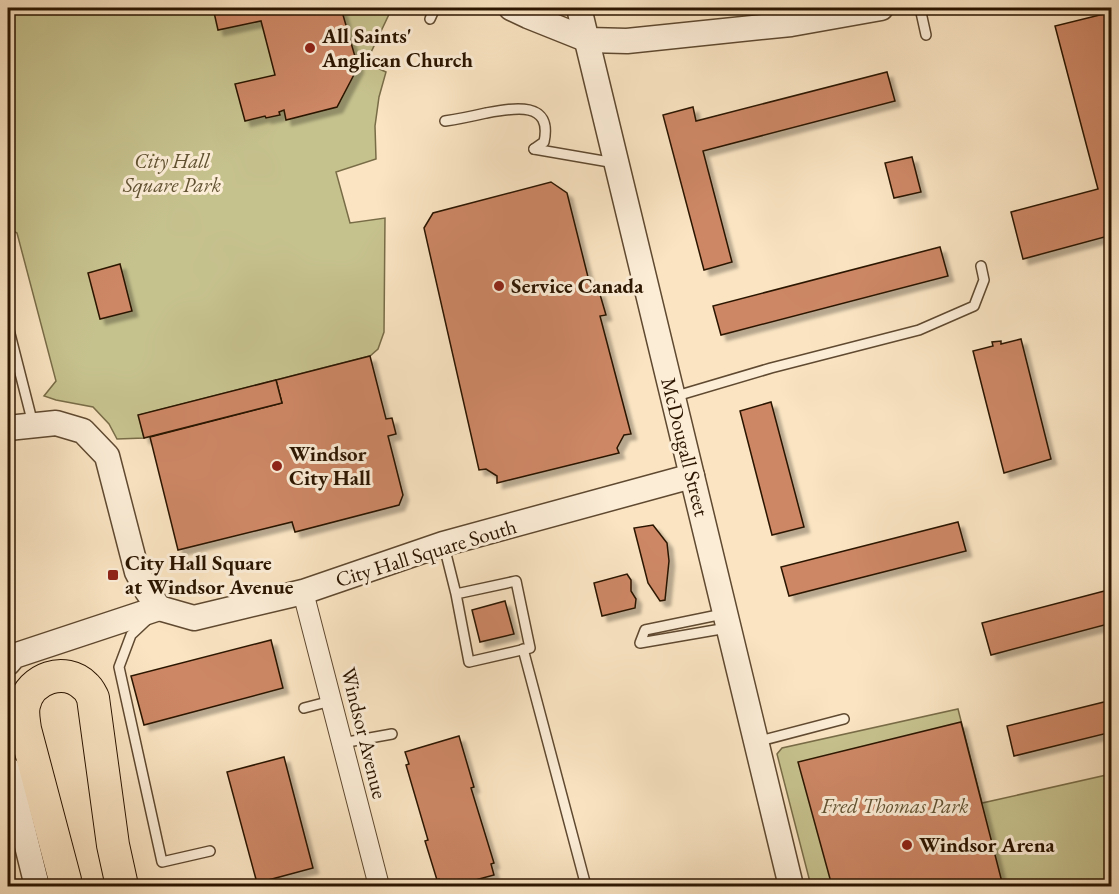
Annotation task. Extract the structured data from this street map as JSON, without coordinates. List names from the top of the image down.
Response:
{
  "streets": {
    "street": ["McDougall Street", "City Hall Square South", "Windsor Avenue"]
  },
  "crossings": [
    ["McDougall Street", "City Hall Square South"],
    ["City Hall Square South", "Windsor Avenue"]
  ],
  "parks": ["City Hall Square Park", "Fred Thomas Park"],
  "places": {
    "other": [
      "All Saints' Anglican Church",
      "Service Canada",
      "Windsor City Hall",
      "Windsor Arena"
    ],
    "transit": ["City Hall Square at Windsor Avenue"]
  }
}
